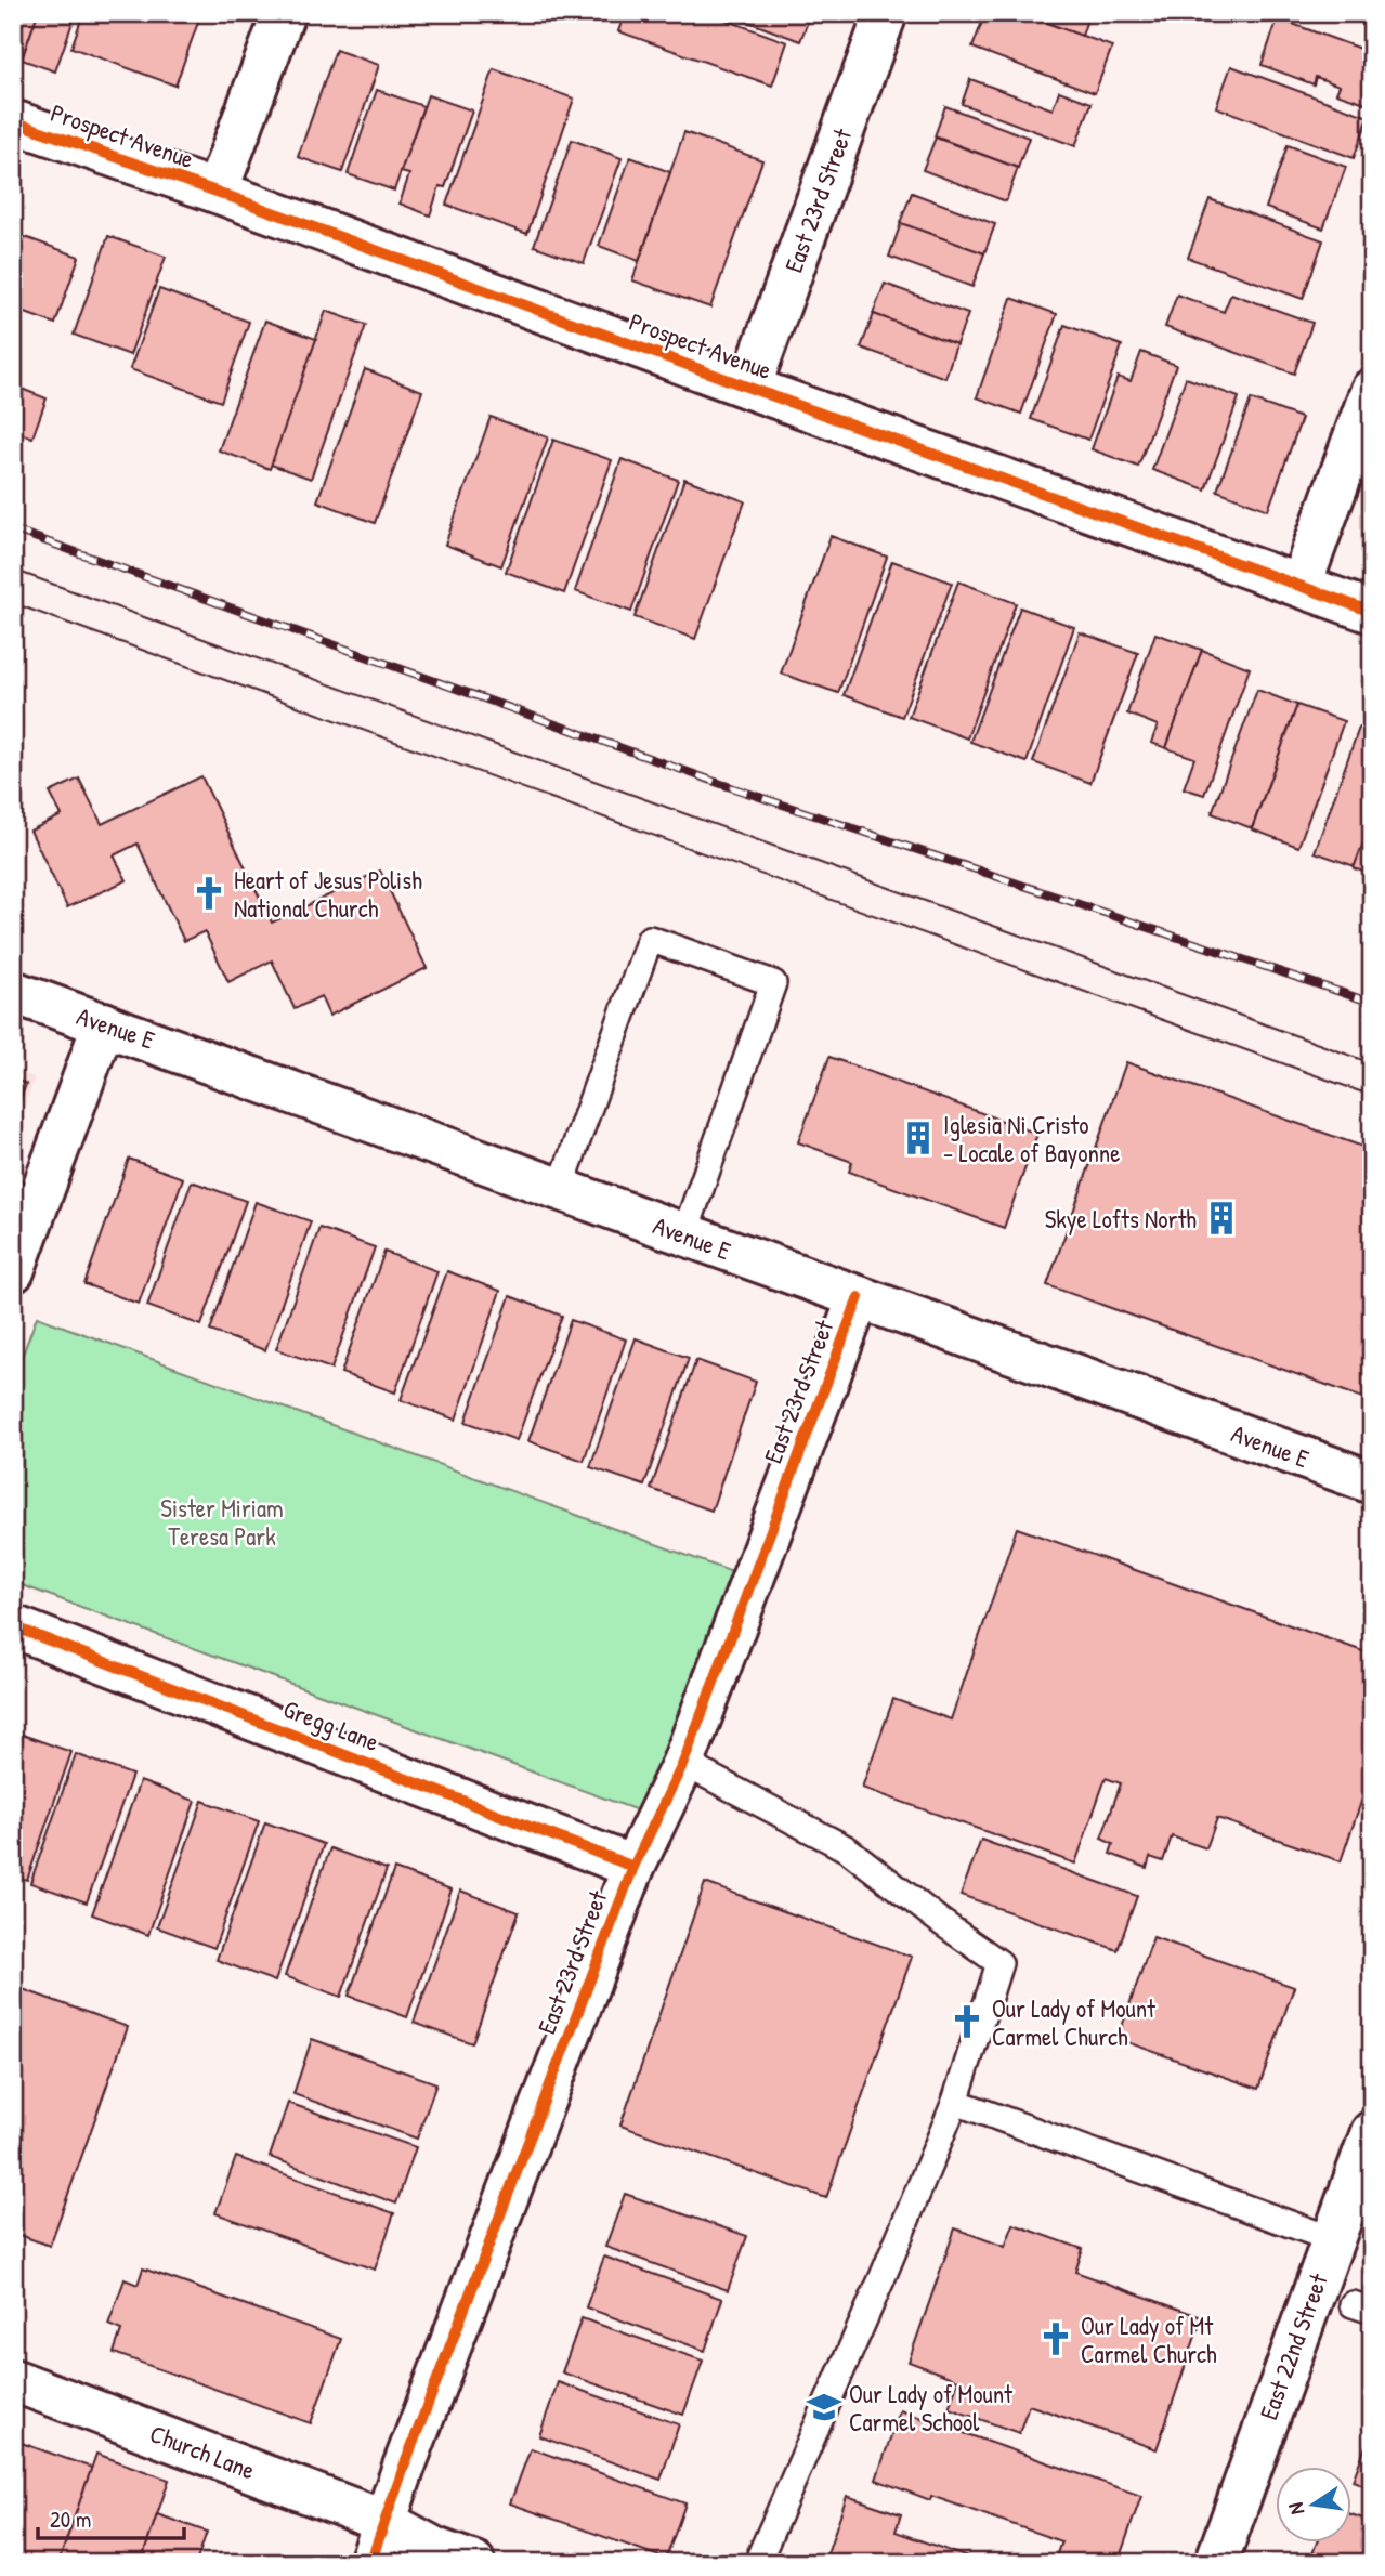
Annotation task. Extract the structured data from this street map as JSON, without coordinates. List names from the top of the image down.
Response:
{
  "streets": {
    "street": [
      "Prospect Avenue",
      "East 23rd Street",
      "Avenue E",
      "Gregg Lane",
      "East 22nd Street",
      "Church Lane"
    ]
  },
  "crossings": [
    ["Prospect Avenue", "East 23rd Street"],
    ["East 23rd Street", "Avenue E"],
    ["East 23rd Street", "Gregg Lane"],
    ["East 23rd Street", "Church Lane"]
  ],
  "parks": ["Sister Miriam Teresa Park"],
  "places": {
    "church": ["Heart of Jesus Polish National Church", "Our Lady of Mount Carmel Church", "Our Lady of Mt Carmel Church"],
    "building": ["Iglesia Ni Cristo - Locale of Bayonne", "Skye Lofts North"],
    "school or university": ["Our Lady of Mount Carmel School"]
  },
  "scale_bar": "20 m",
  "north": "left"
}
